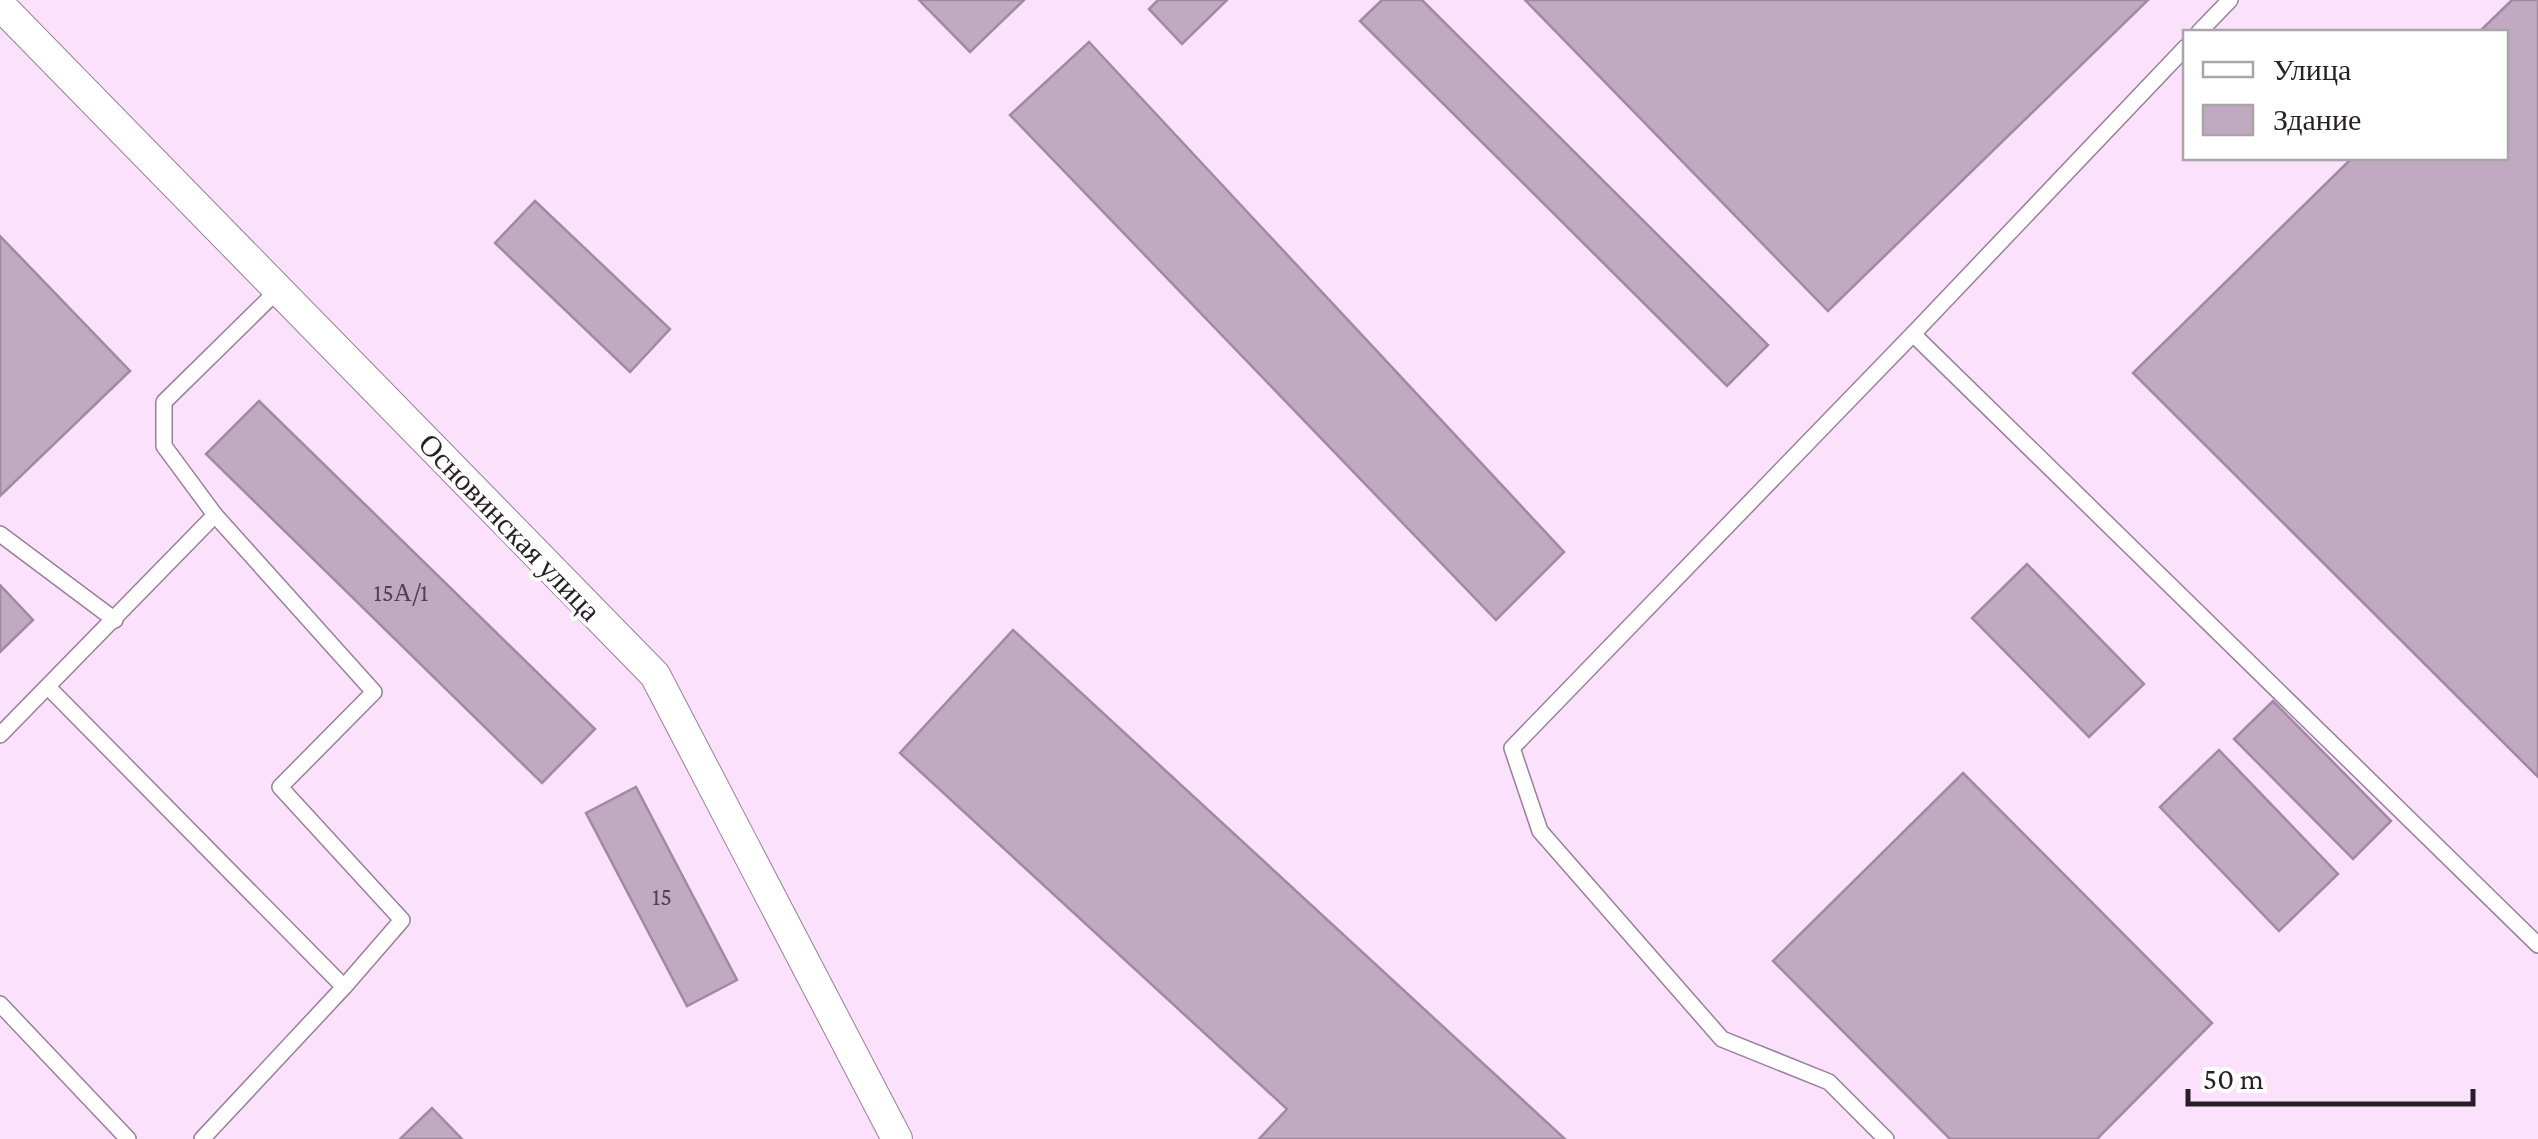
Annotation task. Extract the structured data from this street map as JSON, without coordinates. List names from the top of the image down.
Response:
{
  "streets": {
    "street": ["Основинская улица"]
  },
  "house_numbers": ["15А/1", "15"],
  "legend": ["Улица", "Здание"],
  "scale_bar": "50 m"
}
